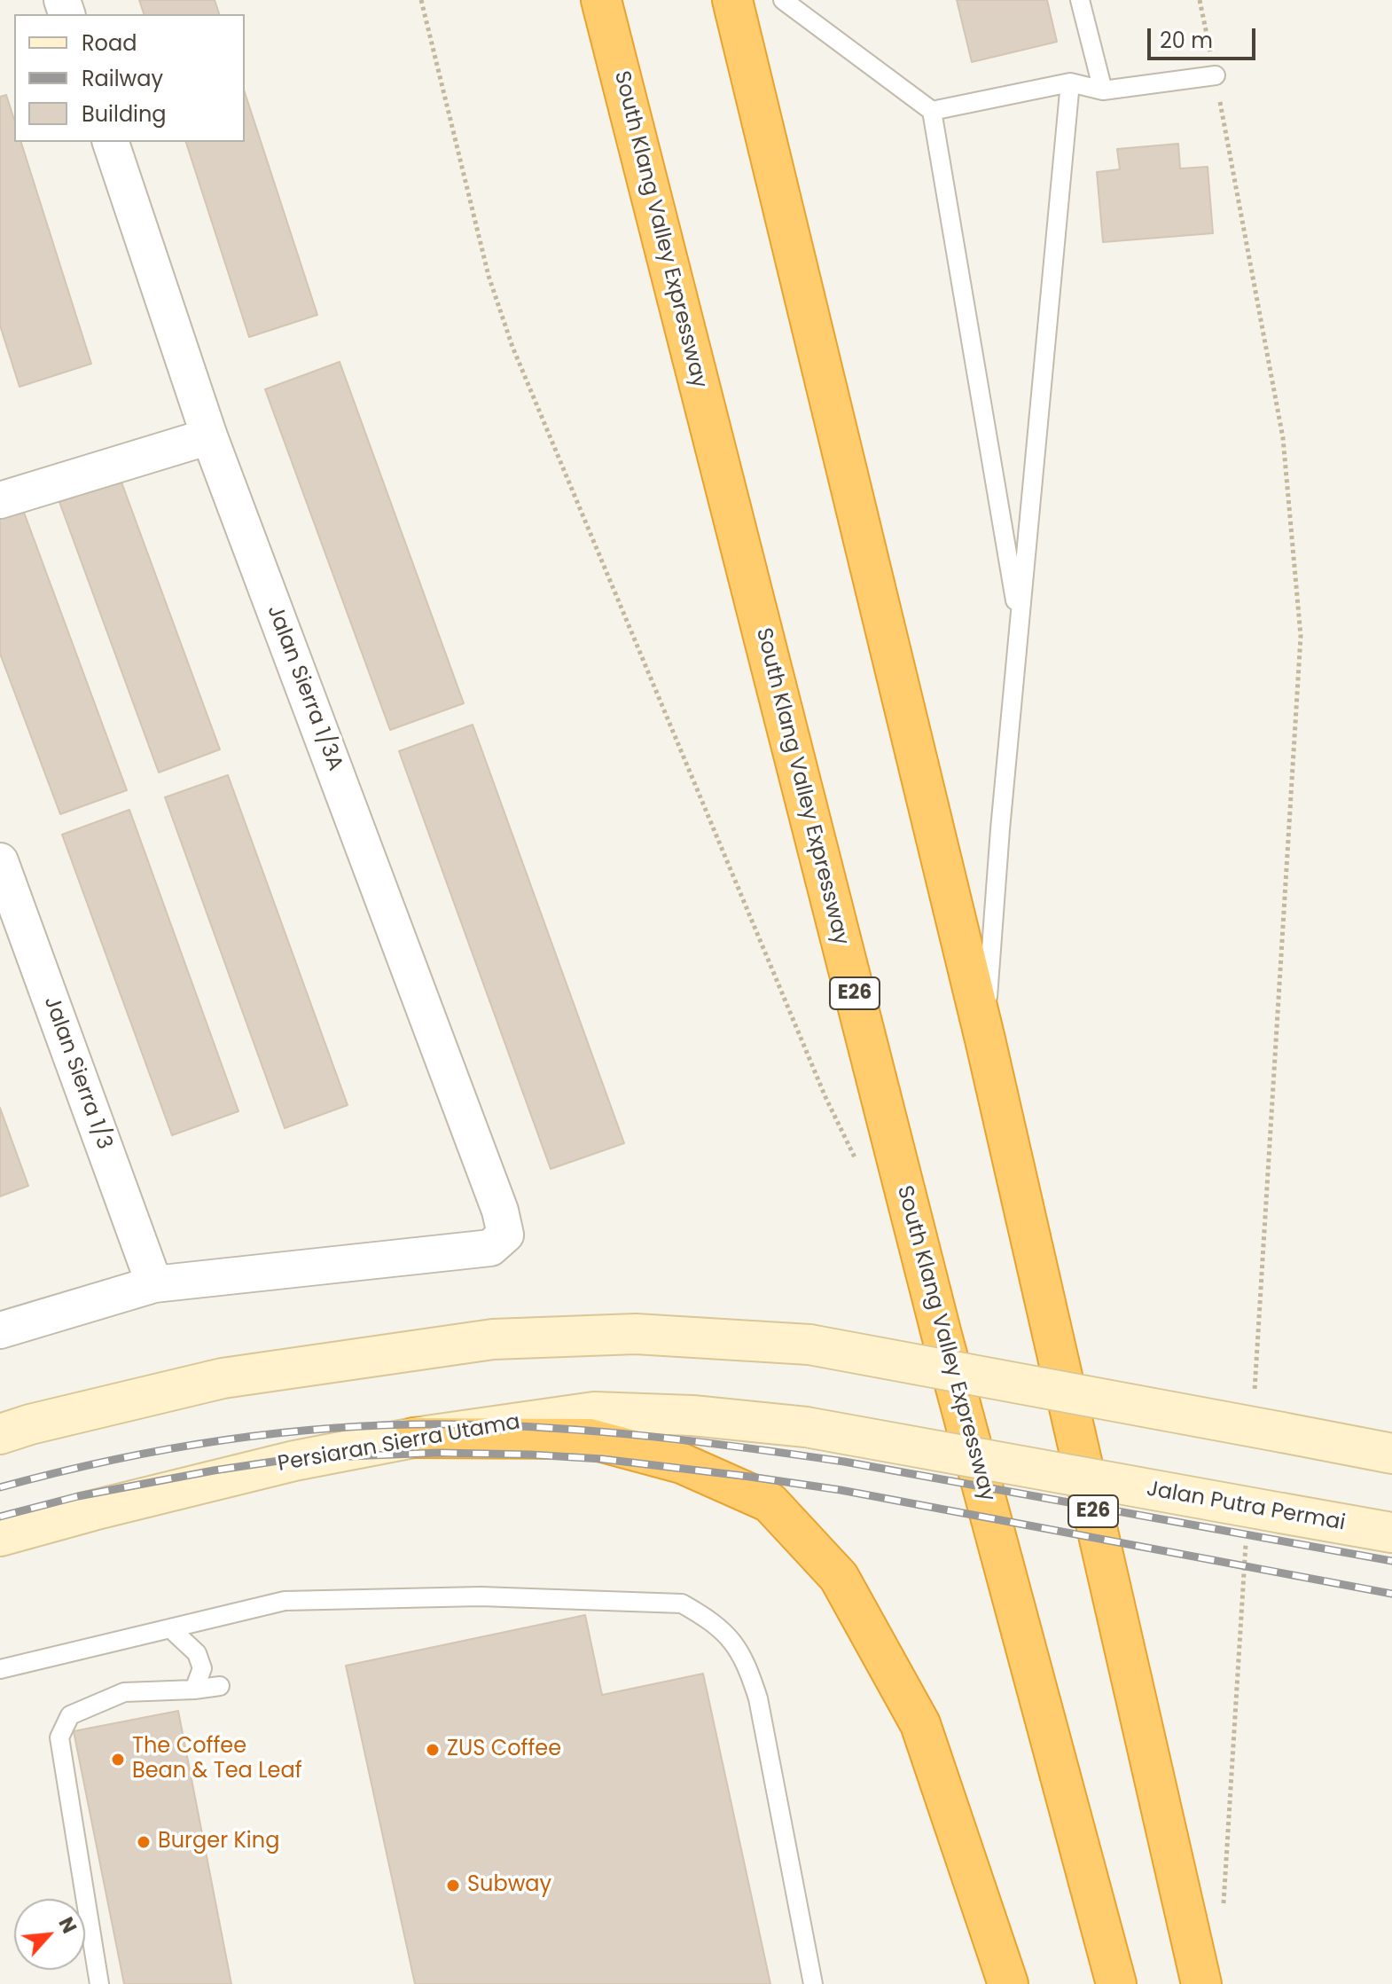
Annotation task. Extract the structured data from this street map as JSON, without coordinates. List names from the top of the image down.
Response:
{
  "streets": {
    "highway": ["South Klang Valley Expressway", "E26"],
    "main road": ["Persiaran Sierra Utama", "Jalan Putra Permai"],
    "street": ["Jalan Sierra 1/3A", "Jalan Sierra 1/3"]
  },
  "crossings": [
    ["Jalan Sierra 1/3A", "Jalan Sierra 1/3"],
    ["Persiaran Sierra Utama", "Jalan Putra Permai"]
  ],
  "places": [
    "ZUS Coffee",
    "The Coffee Bean & Tea Leaf",
    "Burger King",
    "Subway"
  ],
  "legend": ["Road", "Railway", "Building"],
  "scale_bar": "20 m",
  "north": "top right"
}
